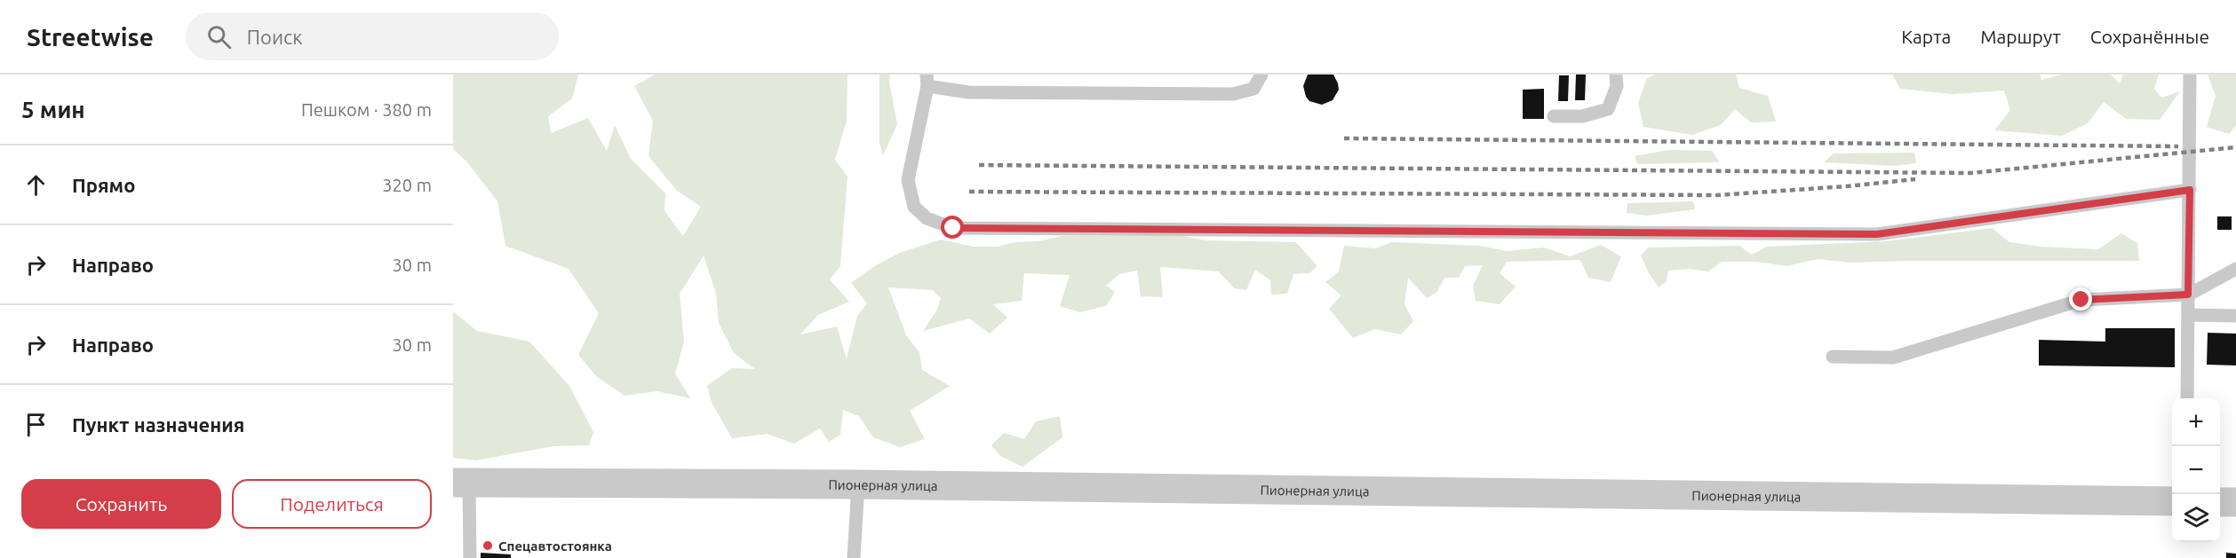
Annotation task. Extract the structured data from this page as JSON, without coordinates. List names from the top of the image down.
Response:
{
  "streets": {
    "street": ["Пионерная улица"]
  },
  "places": ["Спецавтостоянка"],
  "page": {
    "header": "Streetwise",
    "search": "Поиск",
    "nav": ["Карта", "Маршрут", "Сохранённые"],
    "heading": ["5 мин", "Пешком · 380 m"],
    "list": [
      ["Прямо", "320 m"],
      ["Направо", "30 m"],
      ["Направо", "30 m"],
      "Пункт назначения"
    ],
    "map_buttons": ["+", "−"],
    "buttons": ["Сохранить", "Поделиться"]
  }
}
